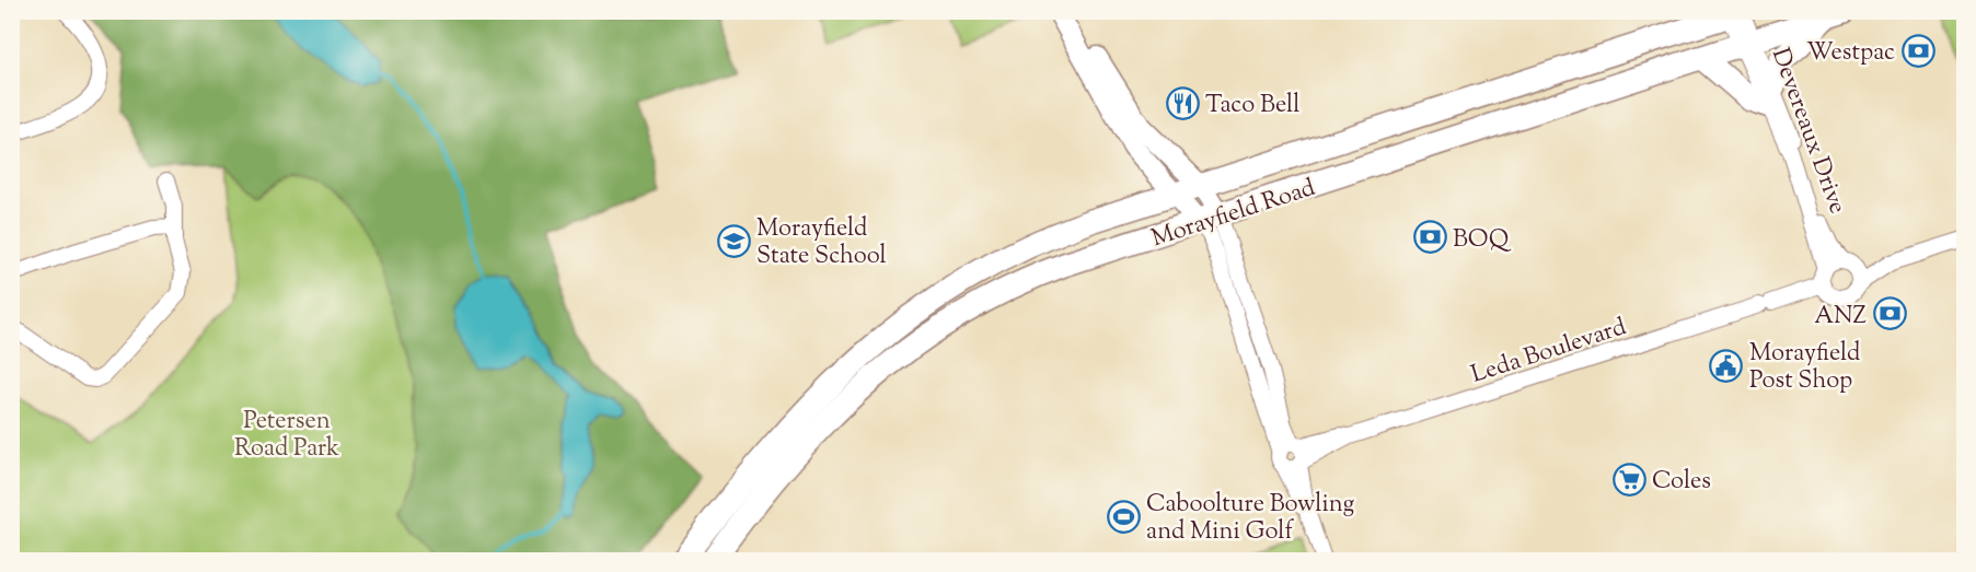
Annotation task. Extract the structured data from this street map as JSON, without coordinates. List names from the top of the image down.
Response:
{
  "streets": {
    "main road": ["Morayfield Road"],
    "street": ["Devereaux Drive", "Leda Boulevard"]
  },
  "crossings": [
    ["Devereaux Drive", "Morayfield Road"],
    ["Devereaux Drive", "Leda Boulevard"]
  ],
  "parks": ["Petersen Road Park"],
  "places": {
    "bank": ["Westpac", "BOQ", "ANZ"],
    "restaurant": ["Taco Bell"],
    "school or university": ["Morayfield State School"],
    "public building": ["Morayfield Post Shop"],
    "supermarket": ["Coles"],
    "sports": ["Caboolture Bowling and Mini Golf"]
  }
}
